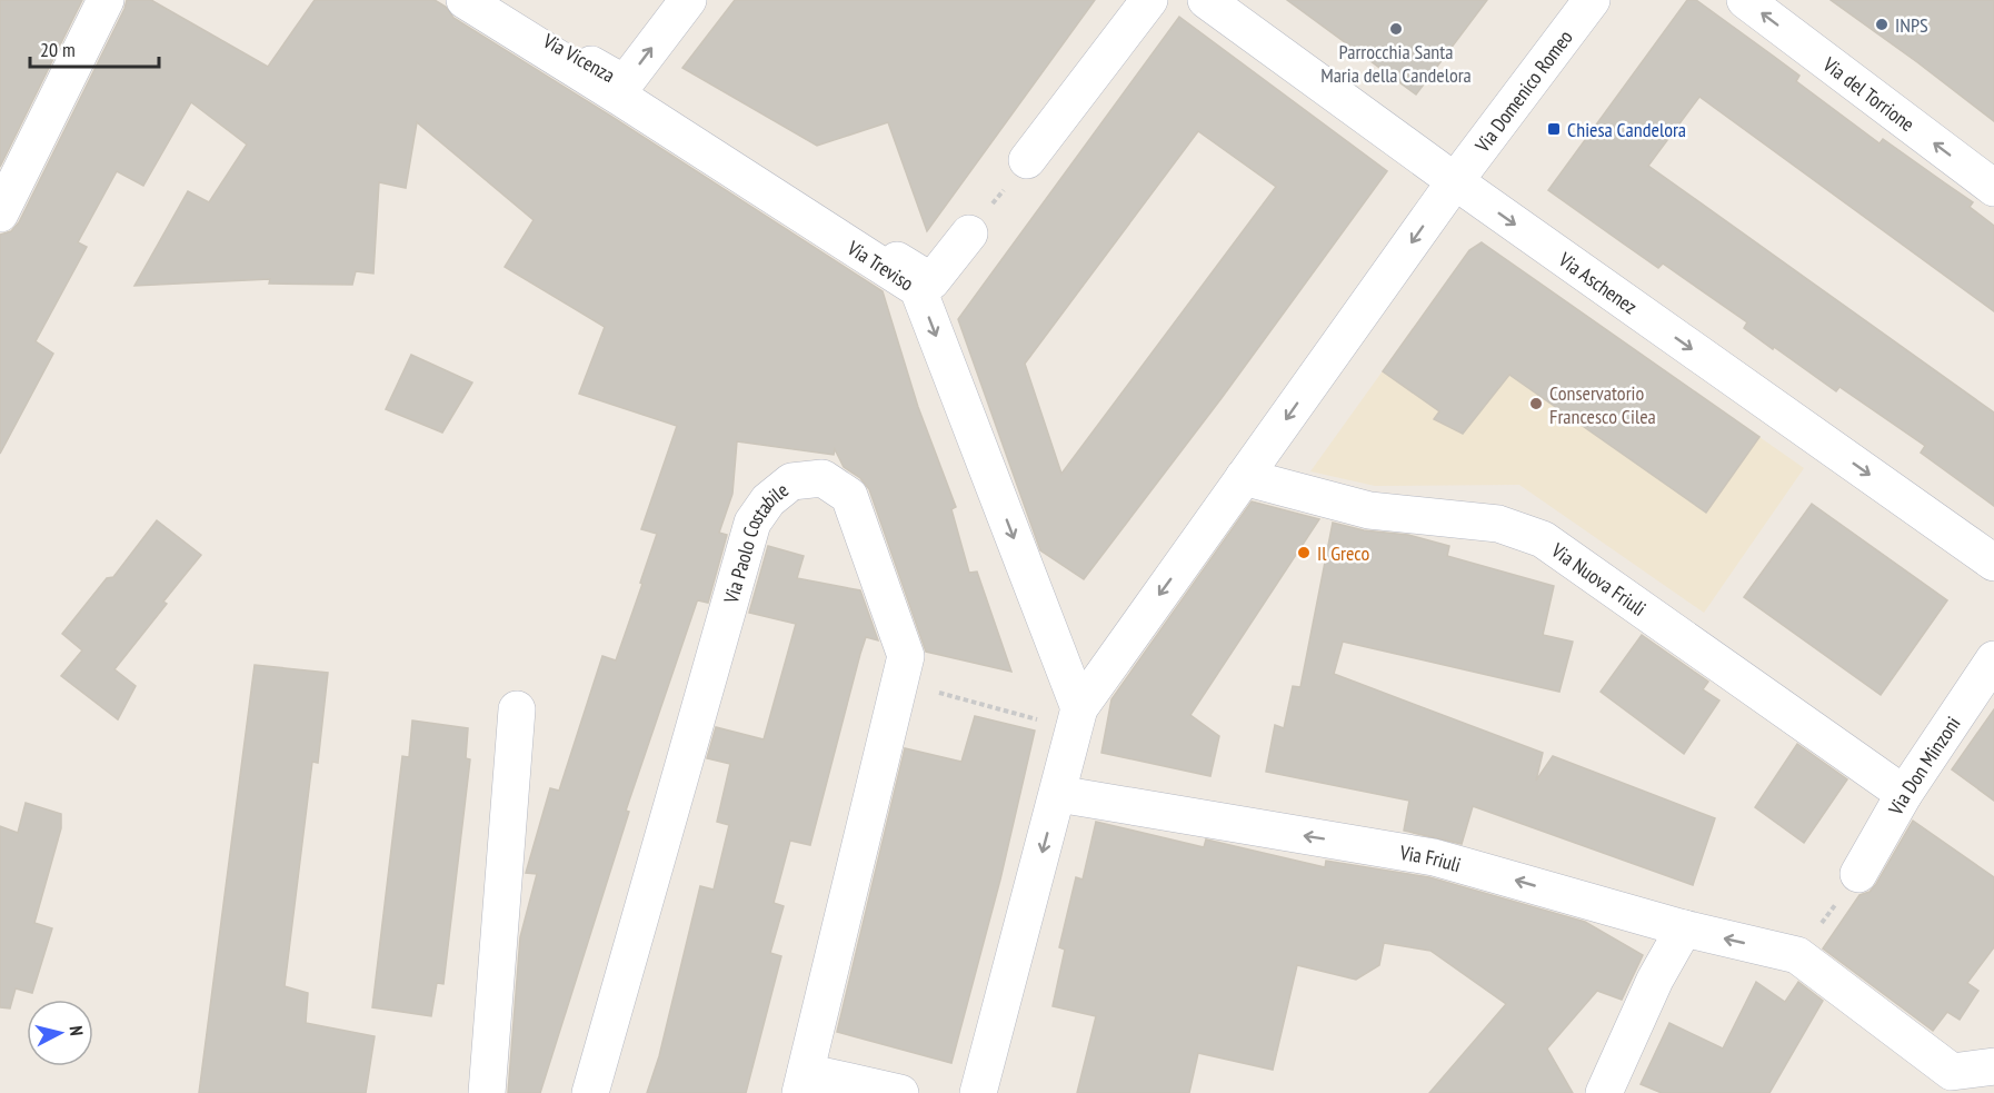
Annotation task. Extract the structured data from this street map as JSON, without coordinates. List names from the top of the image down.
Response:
{
  "streets": {
    "street": [
      "Via Vicenza",
      "Via Domenico Romeo",
      "Via del Torrione",
      "Via Treviso",
      "Via Aschenez",
      "Via Paolo Costabile",
      "Via Nuova Friuli",
      "Via Don Minzoni",
      "Via Friuli"
    ]
  },
  "crossings": [
    ["Via Domenico Romeo", "Via Treviso"],
    ["Via Domenico Romeo", "Via Aschenez"],
    ["Via Domenico Romeo", "Via Nuova Friuli"],
    ["Via Nuova Friuli", "Via Don Minzoni"]
  ],
  "one_way": [
    "Via Vicenza",
    "Via Domenico Romeo",
    "Via del Torrione",
    "Via Treviso",
    "Via Aschenez",
    "Via Friuli"
  ],
  "places": {
    "other": [
      "INPS",
      "Parrocchia Santa Maria della Candelora",
      "Conservatorio Francesco Cilea",
      "Il Greco"
    ],
    "transit": ["Chiesa Candelora"]
  },
  "scale_bar": "20 m",
  "north": "right"
}
